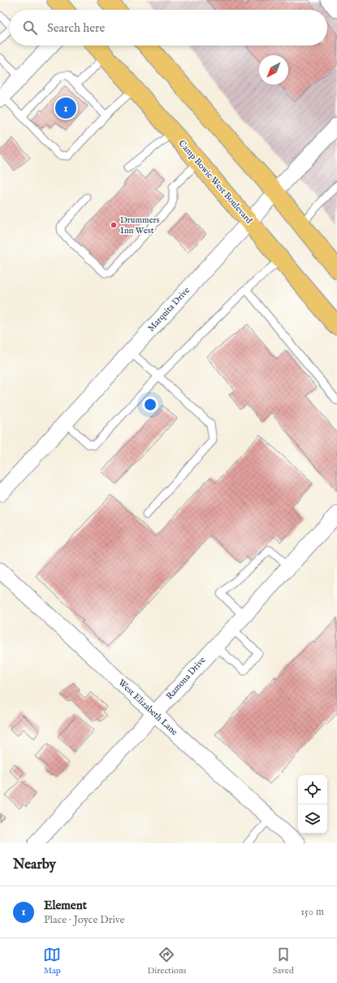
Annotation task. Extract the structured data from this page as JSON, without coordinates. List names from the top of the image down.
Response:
{
  "streets": {
    "main road": ["Camp Bowie West Boulevard"],
    "street": ["Marquita Drive", "Ramona Drive", "West Elizabeth Lane"]
  },
  "crossings": [
    ["Camp Bowie West Boulevard", "Marquita Drive"],
    ["Ramona Drive", "West Elizabeth Lane"]
  ],
  "places": ["Drummers Inn West"],
  "north": "bottom left",
  "page": {
    "search": "Search here",
    "pins": "1",
    "heading": "Nearby",
    "list": [
      {
        "mark": "1",
        "name": "Element",
        "note": "Place · Joyce Drive",
        "value": "150 m"
      }
    ],
    "nav": ["Map", "Directions", "Saved"]
  }
}
